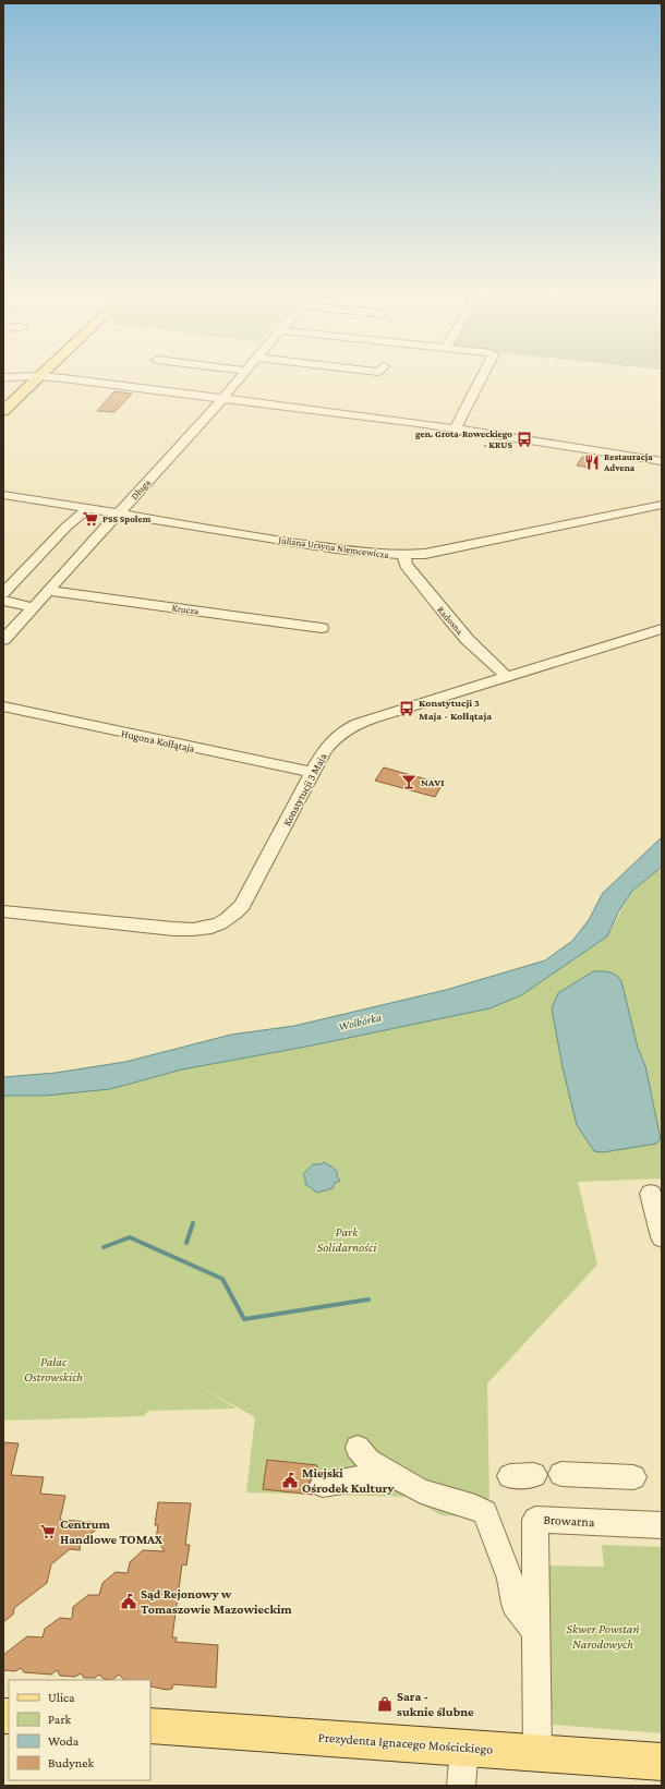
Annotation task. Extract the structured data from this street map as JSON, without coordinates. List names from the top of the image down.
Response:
{
  "streets": {
    "main road": ["Prezydenta Ignacego Mościckiego"],
    "street": [
      "Długa",
      "Juliana Ursyna Niemcewicza",
      "Krucza",
      "Radosna",
      "Hugona Kołłątaja",
      "Konstytucji 3 Maja",
      "Browarna"
    ]
  },
  "crossings": [
    ["Długa", "Juliana Ursyna Niemcewicza"],
    ["Długa", "Krucza"],
    ["Juliana Ursyna Niemcewicza", "Radosna"],
    ["Radosna", "Konstytucji 3 Maja"],
    ["Hugona Kołłątaja", "Konstytucji 3 Maja"],
    ["Browarna", "Prezydenta Ignacego Mościckiego"]
  ],
  "water": ["Wolbórka"],
  "parks": ["Park Solidarności", "Pałac Ostrowskich", "Skwer Powstań Narodowych"],
  "places": {
    "bus stop": ["gen. Grota-Roweckiego - KRUS", "Konstytucji 3 Maja - Kołłątaja"],
    "restaurant": ["Restauracja Advena"],
    "supermarket": ["PSS Społem", "Centrum Handlowe TOMAX"],
    "bar": ["NAVI"],
    "public building": ["Miejski Ośrodek Kultury", "Sąd Rejonowy w Tomaszowie Mazowieckim"],
    "shop": ["Sara - suknie ślubne"]
  },
  "legend": [
    "Ulica",
    "Park",
    "Woda",
    "Budynek"
  ]
}
